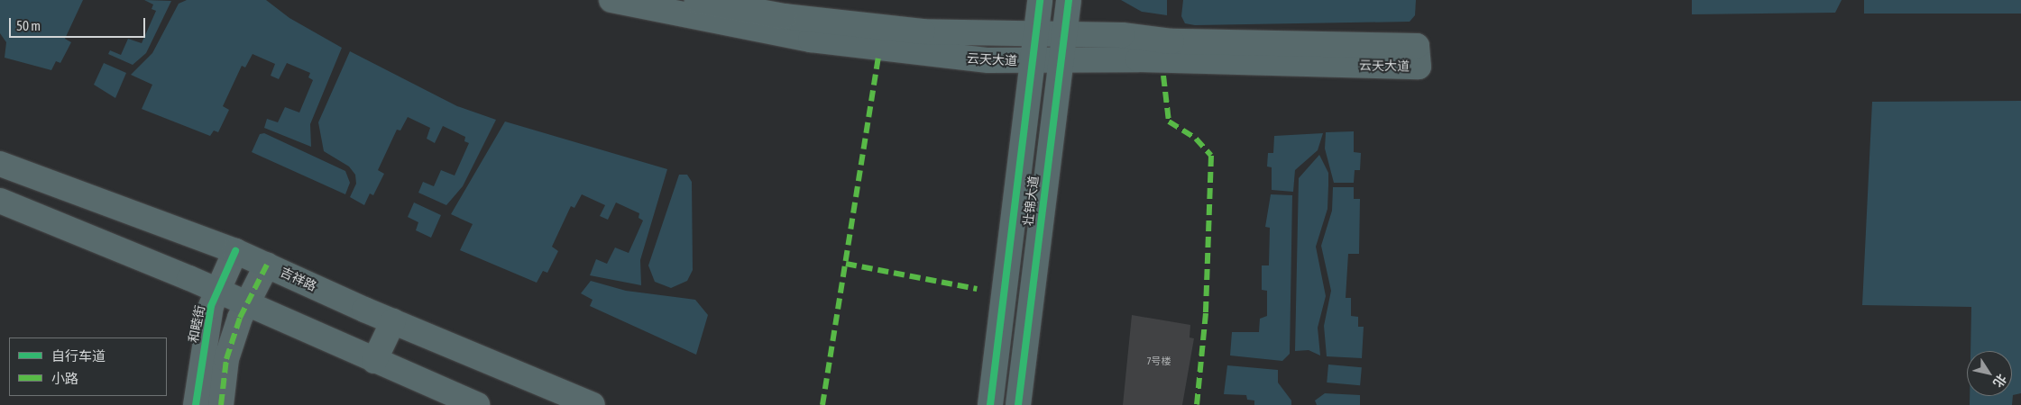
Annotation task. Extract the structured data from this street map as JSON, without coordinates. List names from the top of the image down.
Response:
{
  "streets": {
    "main road": ["云天大道", "壮锦大道", "吉祥路"],
    "street": ["和睦街"]
  },
  "crossings": [
    ["云天大道", "壮锦大道"],
    ["吉祥路", "和睦街"]
  ],
  "house_numbers": ["7号楼"],
  "legend": ["自行车道", "小路"],
  "scale_bar": "50 m",
  "north": "bottom right"
}
